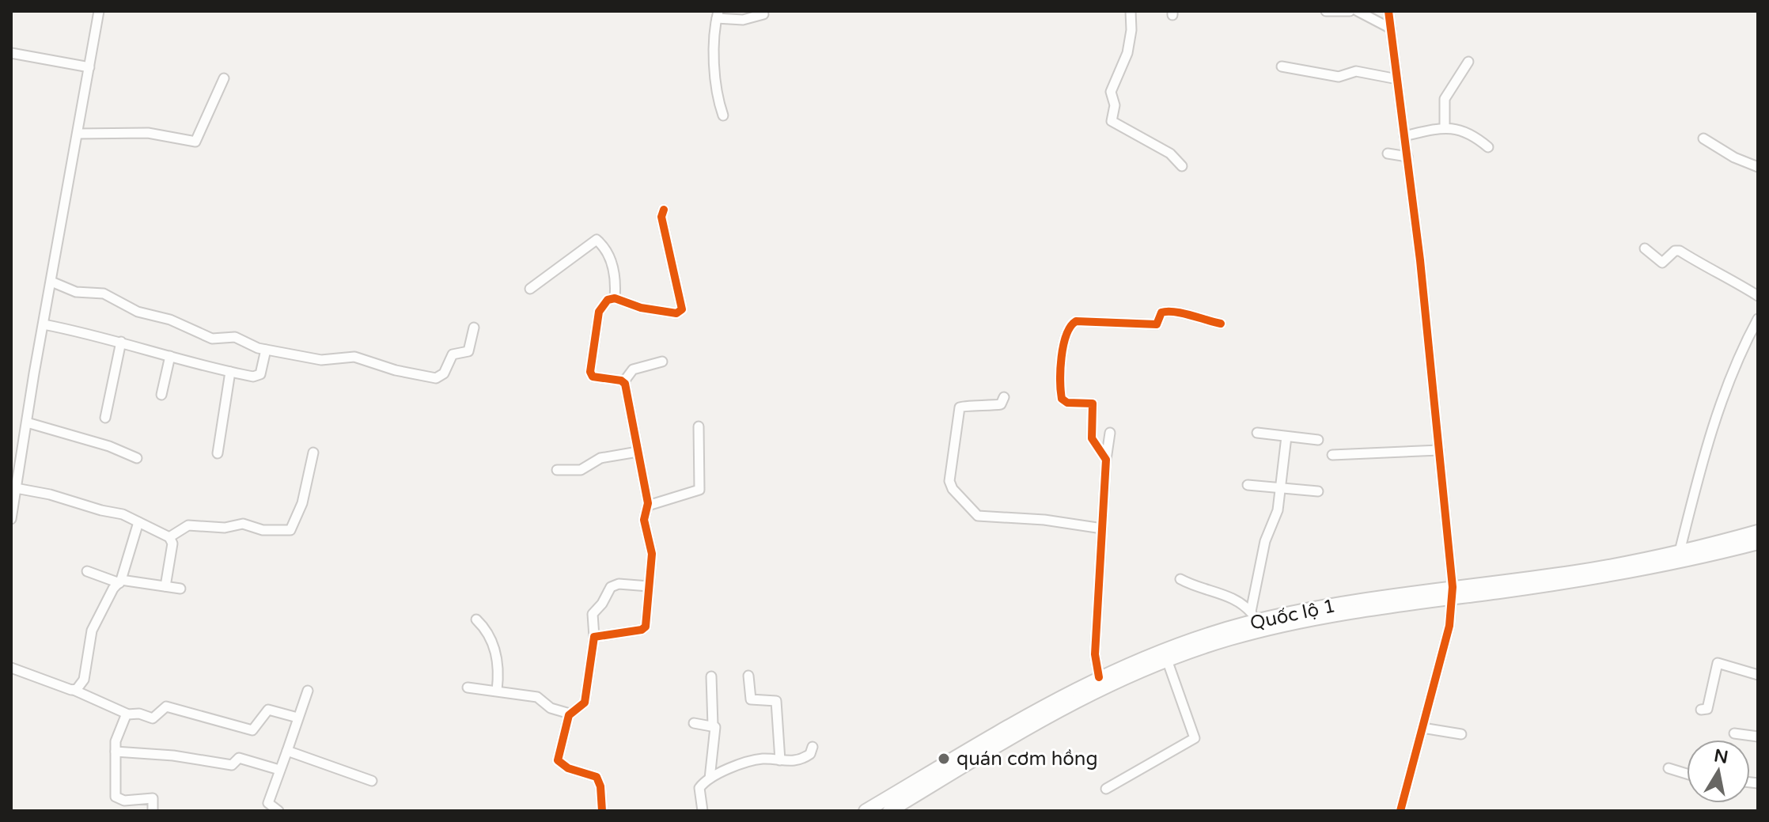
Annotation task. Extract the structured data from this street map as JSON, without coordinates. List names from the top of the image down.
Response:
{
  "streets": {
    "highway": ["Quốc lộ 1"]
  },
  "places": ["quán cơm hồng"],
  "north": "top"
}
